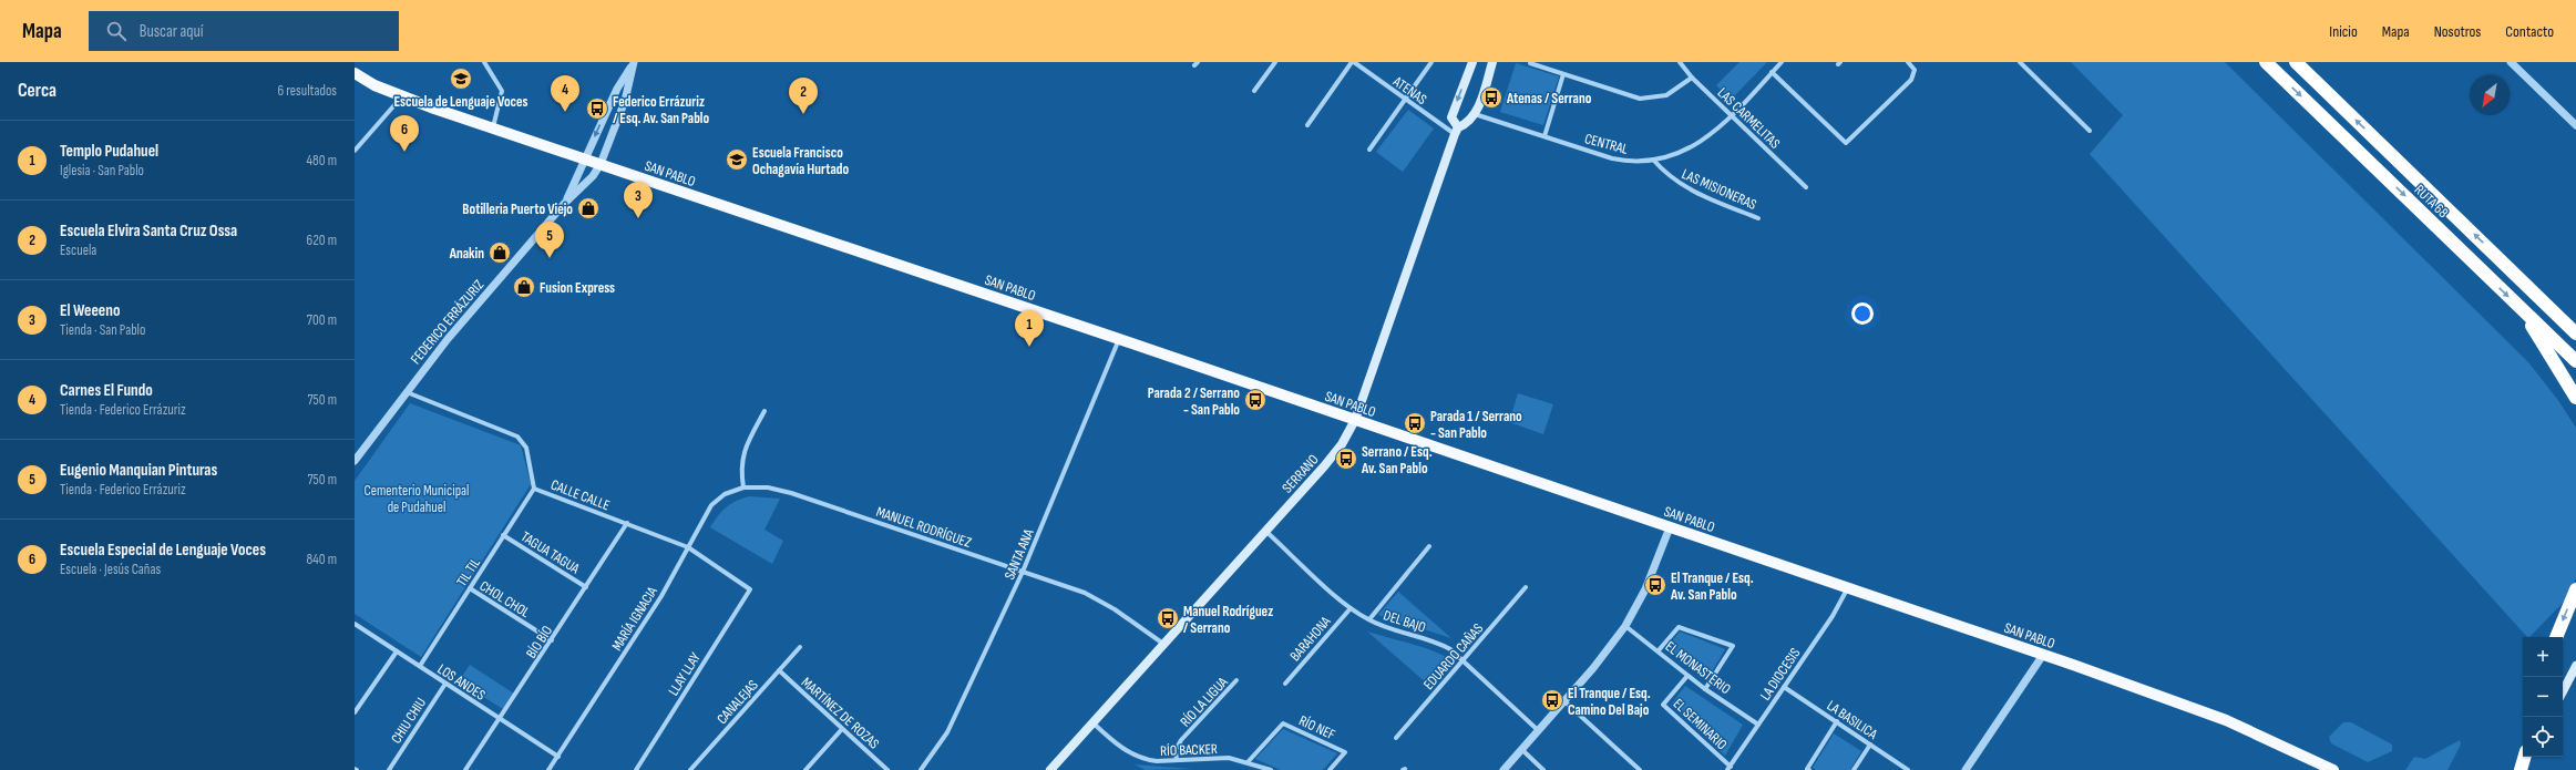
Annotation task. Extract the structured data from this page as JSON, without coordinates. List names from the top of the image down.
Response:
{
  "streets": {
    "highway": ["RUTA 68"],
    "main road": ["SAN PABLO", "SERRANO"],
    "street": [
      "ATENAS",
      "LAS CARMELITAS",
      "CENTRAL",
      "LAS MISIONERAS",
      "FEDERICO ERRÁZURIZ",
      "CALLE CALLE",
      "MANUEL RODRÍGUEZ",
      "TAGUA TAGUA",
      "SANTA ANA",
      "TIL TIL",
      "CHOL CHOL",
      "MARÍA IGNACIA",
      "DEL BAJO",
      "BARAHONA",
      "BÍO BÍO",
      "EDUARDO CAÑAS",
      "EL MONASTERIO",
      "LLAY LLAY",
      "LA DIOCESIS",
      "LOS ANDES",
      "CANALEJAS",
      "RÍO LA LIGUA",
      "MARTÍNEZ DE ROZAS",
      "LA BASILICA",
      "CHIU CHIU",
      "EL SEMINARIO",
      "RÍO NEF",
      "RÍO BACKER"
    ]
  },
  "crossings": [
    ["ATENAS", "SERRANO"],
    ["LAS CARMELITAS", "CENTRAL"],
    ["CENTRAL", "LAS MISIONERAS"],
    ["SAN PABLO", "FEDERICO ERRÁZURIZ"],
    ["SAN PABLO", "SERRANO"],
    ["SAN PABLO", "SANTA ANA"],
    ["SAN PABLO", "LA DIOCESIS"],
    ["FEDERICO ERRÁZURIZ", "CALLE CALLE"],
    ["SERRANO", "MANUEL RODRÍGUEZ"],
    ["SERRANO", "DEL BAJO"],
    ["SERRANO", "RÍO BACKER"],
    ["CALLE CALLE", "TIL TIL"],
    ["CALLE CALLE", "MARÍA IGNACIA"],
    ["CALLE CALLE", "BÍO BÍO"],
    ["CALLE CALLE", "LLAY LLAY"],
    ["MANUEL RODRÍGUEZ", "SANTA ANA"],
    ["MANUEL RODRÍGUEZ", "MARÍA IGNACIA"],
    ["TAGUA TAGUA", "TIL TIL"],
    ["TAGUA TAGUA", "BÍO BÍO"],
    ["TIL TIL", "CHOL CHOL"],
    ["TIL TIL", "LOS ANDES"],
    ["CHOL CHOL", "BÍO BÍO"],
    ["MARÍA IGNACIA", "LOS ANDES"],
    ["DEL BAJO", "BARAHONA"],
    ["DEL BAJO", "EDUARDO CAÑAS"],
    ["BÍO BÍO", "LOS ANDES"],
    ["EL MONASTERIO", "LA DIOCESIS"],
    ["EL MONASTERIO", "EL SEMINARIO"],
    ["LA DIOCESIS", "LA BASILICA"],
    ["LA DIOCESIS", "EL SEMINARIO"],
    ["LOS ANDES", "CHIU CHIU"],
    ["CANALEJAS", "MARTÍNEZ DE ROZAS"],
    ["RÍO LA LIGUA", "RÍO BACKER"],
    ["RÍO NEF", "RÍO BACKER"]
  ],
  "parks": ["Cementerio Municipal de Pudahuel"],
  "places": {
    "school or university": ["Escuela de Lenguaje Voces", "Escuela Francisco Ochagavía Hurtado"],
    "bus stop": [
      "Atenas / Serrano",
      "Federico Errázuriz / Esq. Av. San Pablo",
      "Parada 2 / Serrano - San Pablo",
      "Parada 1 / Serrano - San Pablo",
      "Serrano / Esq. Av. San Pablo",
      "El Tranque / Esq. Av. San Pablo",
      "Manuel Rodríguez / Serrano",
      "El Tranque / Esq. Camino Del Bajo"
    ],
    "shop": ["Botilleria Puerto Viejo", "Anakin", "Fusion Express"]
  },
  "north": "bottom left",
  "page": {
    "header": "Mapa",
    "search": "Buscar aquí",
    "nav": [
      "Inicio",
      "Mapa",
      "Nosotros",
      "Contacto"
    ],
    "heading": ["Cerca", "6 resultados"],
    "pins": [
      "4",
      "2",
      "6",
      "3",
      "5",
      "1"
    ],
    "list": [
      {
        "mark": "1",
        "name": "Templo Pudahuel",
        "note": "Iglesia · San Pablo",
        "value": "480 m"
      },
      {
        "mark": "2",
        "name": "Escuela Elvira Santa Cruz Ossa",
        "note": "Escuela",
        "value": "620 m"
      },
      {
        "mark": "3",
        "name": "El Weeeno",
        "note": "Tienda · San Pablo",
        "value": "700 m"
      },
      {
        "mark": "4",
        "name": "Carnes El Fundo",
        "note": "Tienda · Federico Errázuriz",
        "value": "750 m"
      },
      {
        "mark": "5",
        "name": "Eugenio Manquian Pinturas",
        "note": "Tienda · Federico Errázuriz",
        "value": "750 m"
      },
      {
        "mark": "6",
        "name": "Escuela Especial de Lenguaje Voces",
        "note": "Escuela · Jesús Cañas",
        "value": "840 m"
      }
    ],
    "map_buttons": ["+", "−"]
  }
}
